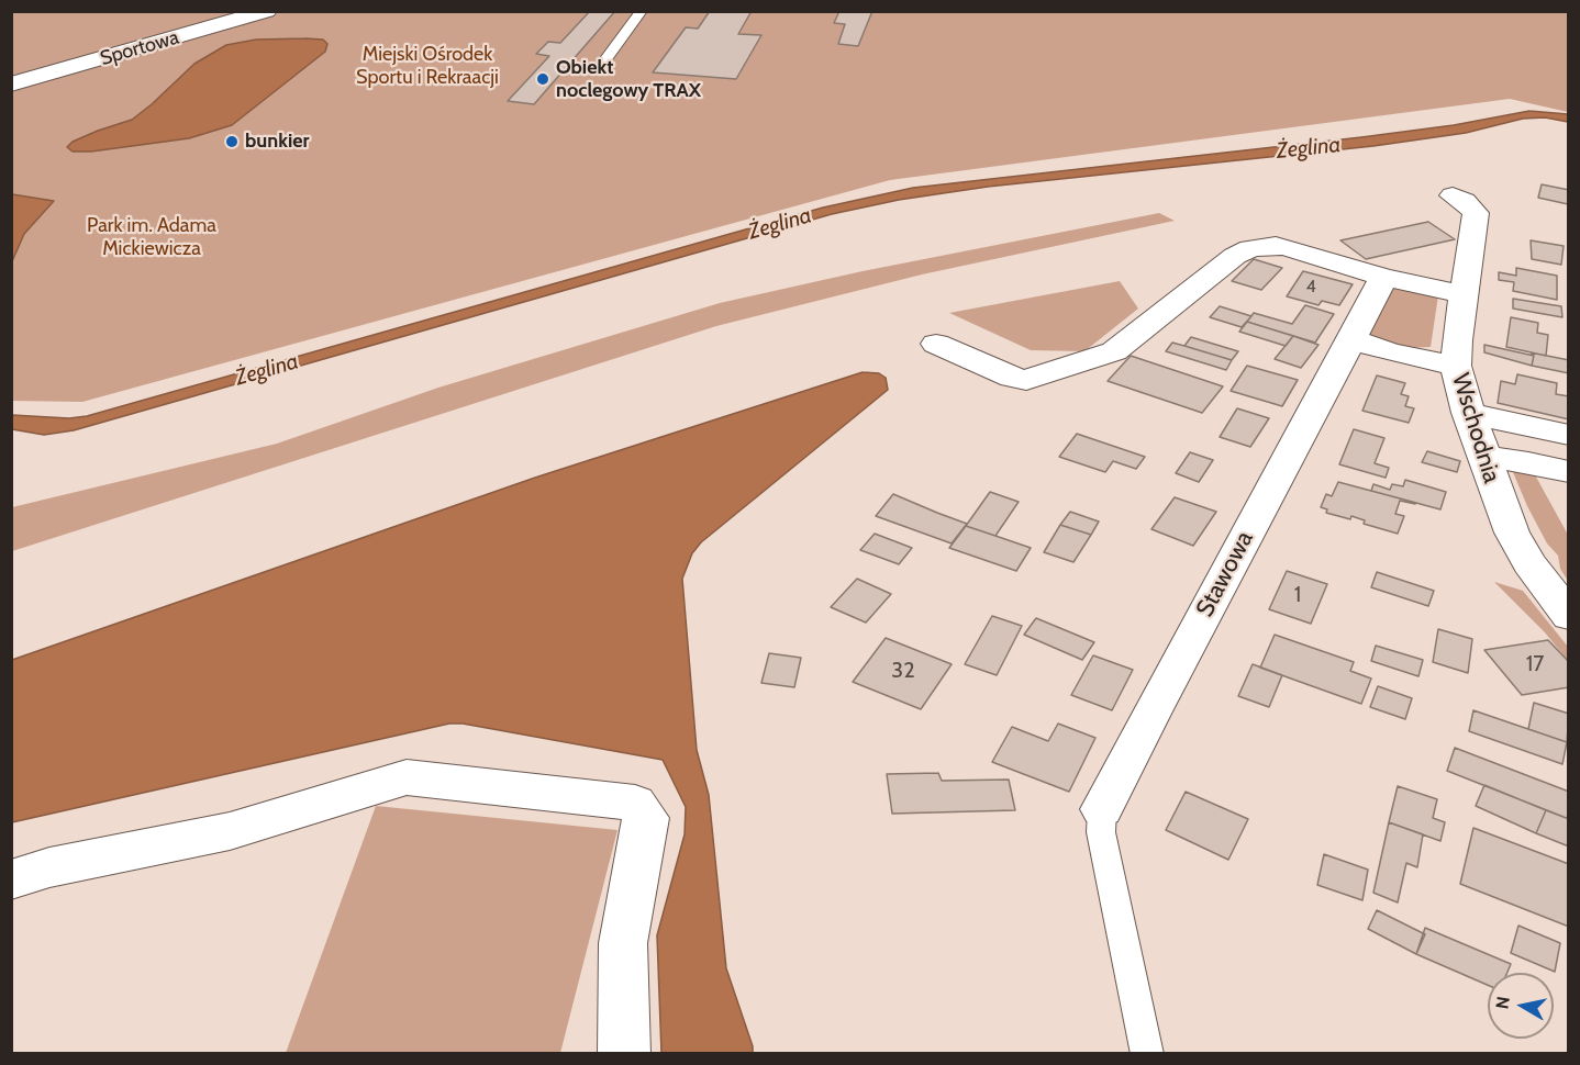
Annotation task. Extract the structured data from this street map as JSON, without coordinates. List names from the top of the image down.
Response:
{
  "streets": {
    "street": ["Sportowa", "Wschodnia", "Stawowa"]
  },
  "water": ["Żeglina"],
  "parks": ["Miejski Ośrodek Sportu i Rekraacji", "Park im. Adama Mickiewicza"],
  "places": ["Obiekt noclegowy TRAX", "bunkier"],
  "house_numbers": [
    "4",
    "1",
    "17",
    "32"
  ],
  "north": "left"
}
